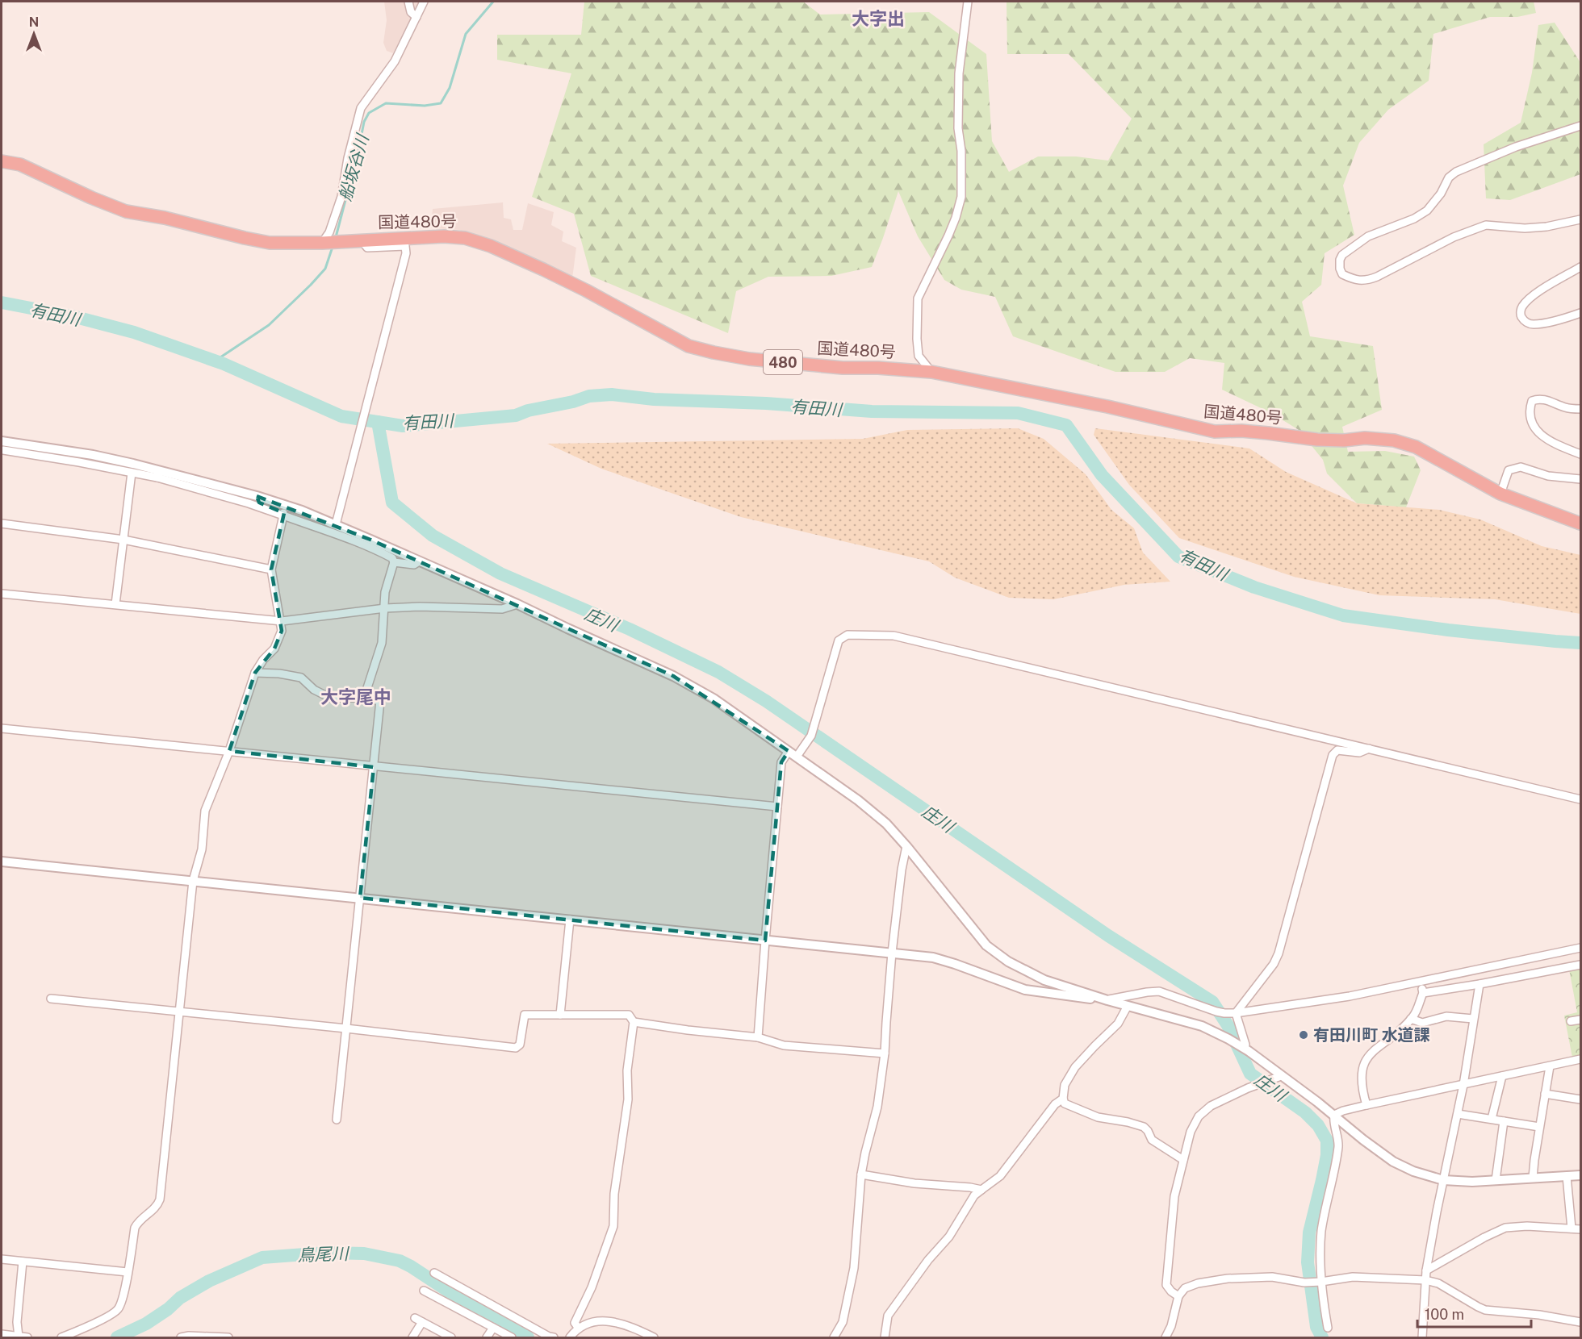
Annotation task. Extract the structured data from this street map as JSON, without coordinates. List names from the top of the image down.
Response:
{
  "streets": {
    "highway": ["国道480号", "480"]
  },
  "districts": ["大字出", "大字尾中"],
  "water": [
    "船坂谷川",
    "有田川",
    "庄川",
    "鳥尾川"
  ],
  "places": ["有田川町 水道課"],
  "scale_bar": "100 m",
  "north": "top"
}
